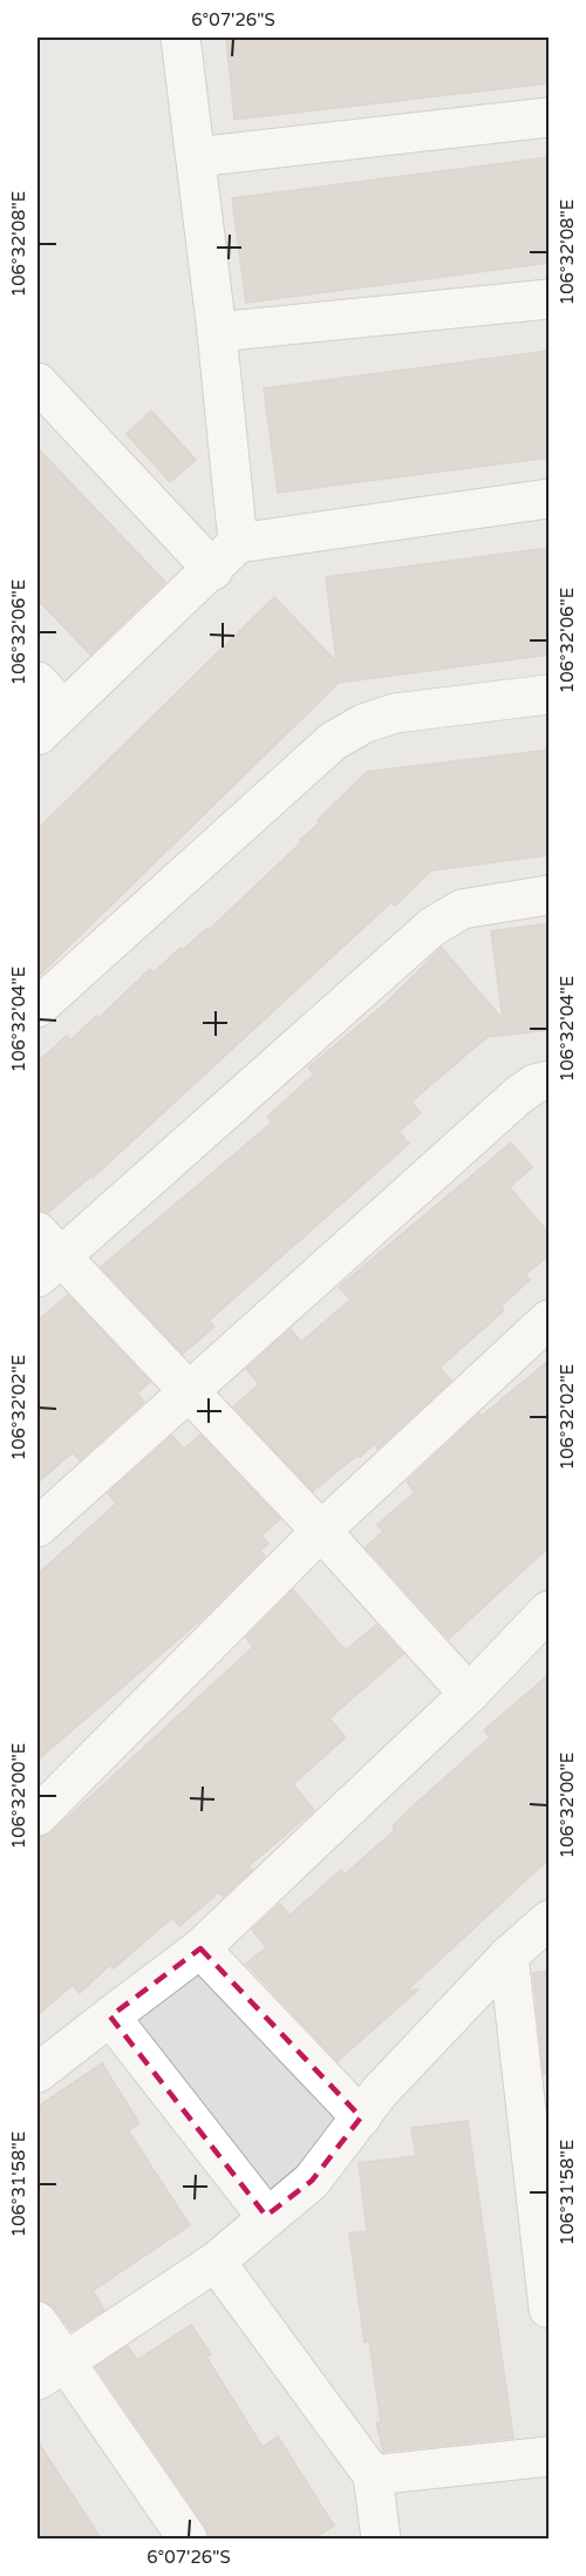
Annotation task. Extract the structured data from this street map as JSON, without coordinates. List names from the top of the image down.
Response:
{
  "coordinates": [
    "6°07'26\"S",
    "106°32'08\"E",
    "106°32'06\"E",
    "106°32'04\"E",
    "106°32'02\"E",
    "106°32'00\"E",
    "106°31'58\"E"
  ]
}
